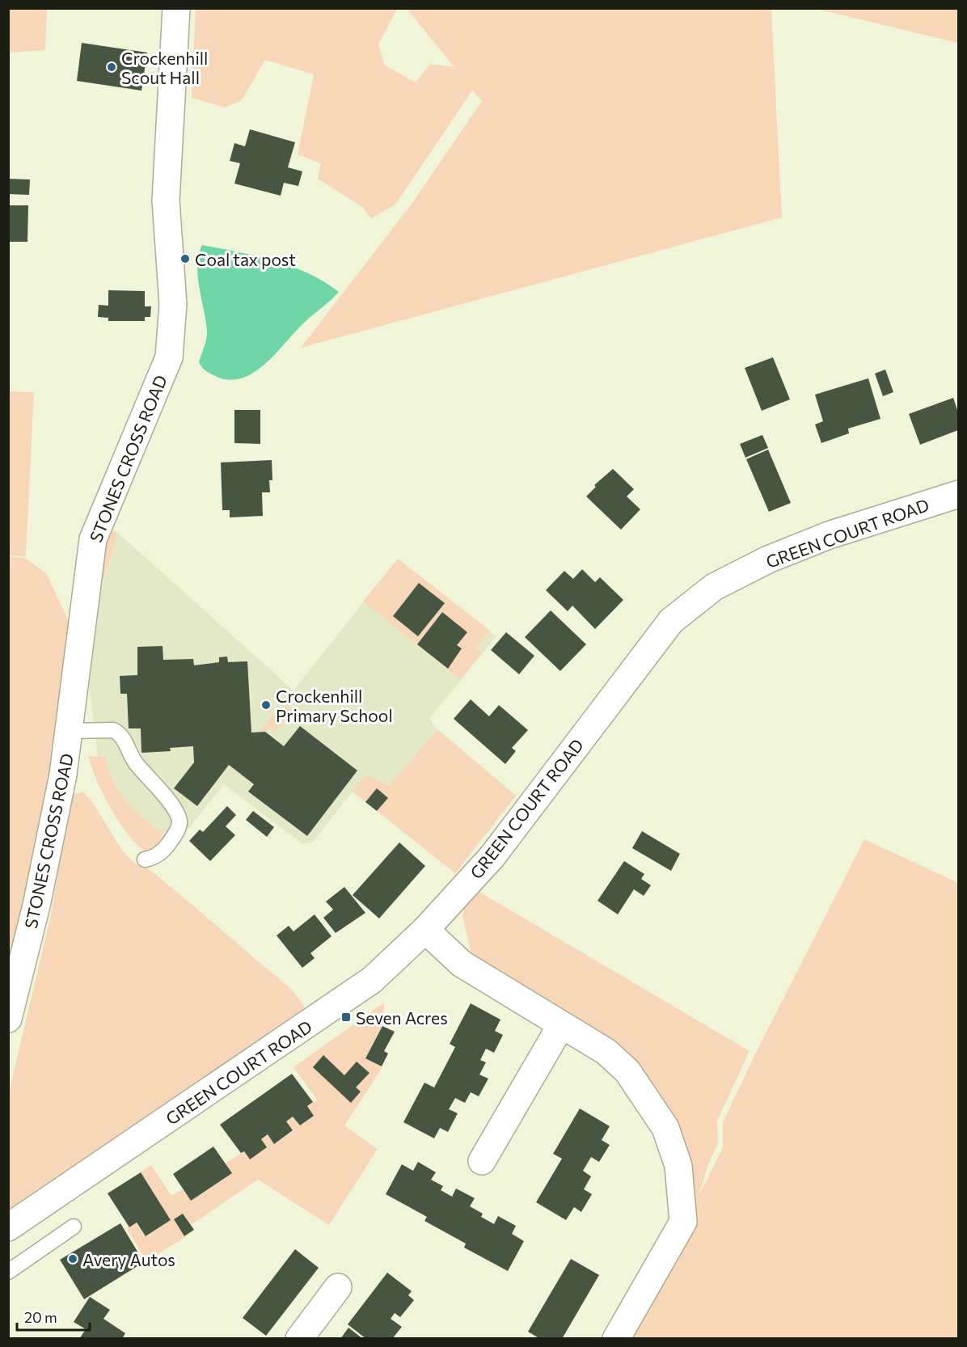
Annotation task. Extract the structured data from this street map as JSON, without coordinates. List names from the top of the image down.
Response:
{
  "streets": {
    "street": ["STONES CROSS ROAD", "GREEN COURT ROAD"]
  },
  "places": {
    "other": [
      "Crockenhill Scout Hall",
      "Coal tax post",
      "Crockenhill Primary School",
      "Avery Autos"
    ],
    "transit": ["Seven Acres"]
  },
  "scale_bar": "20 m"
}
